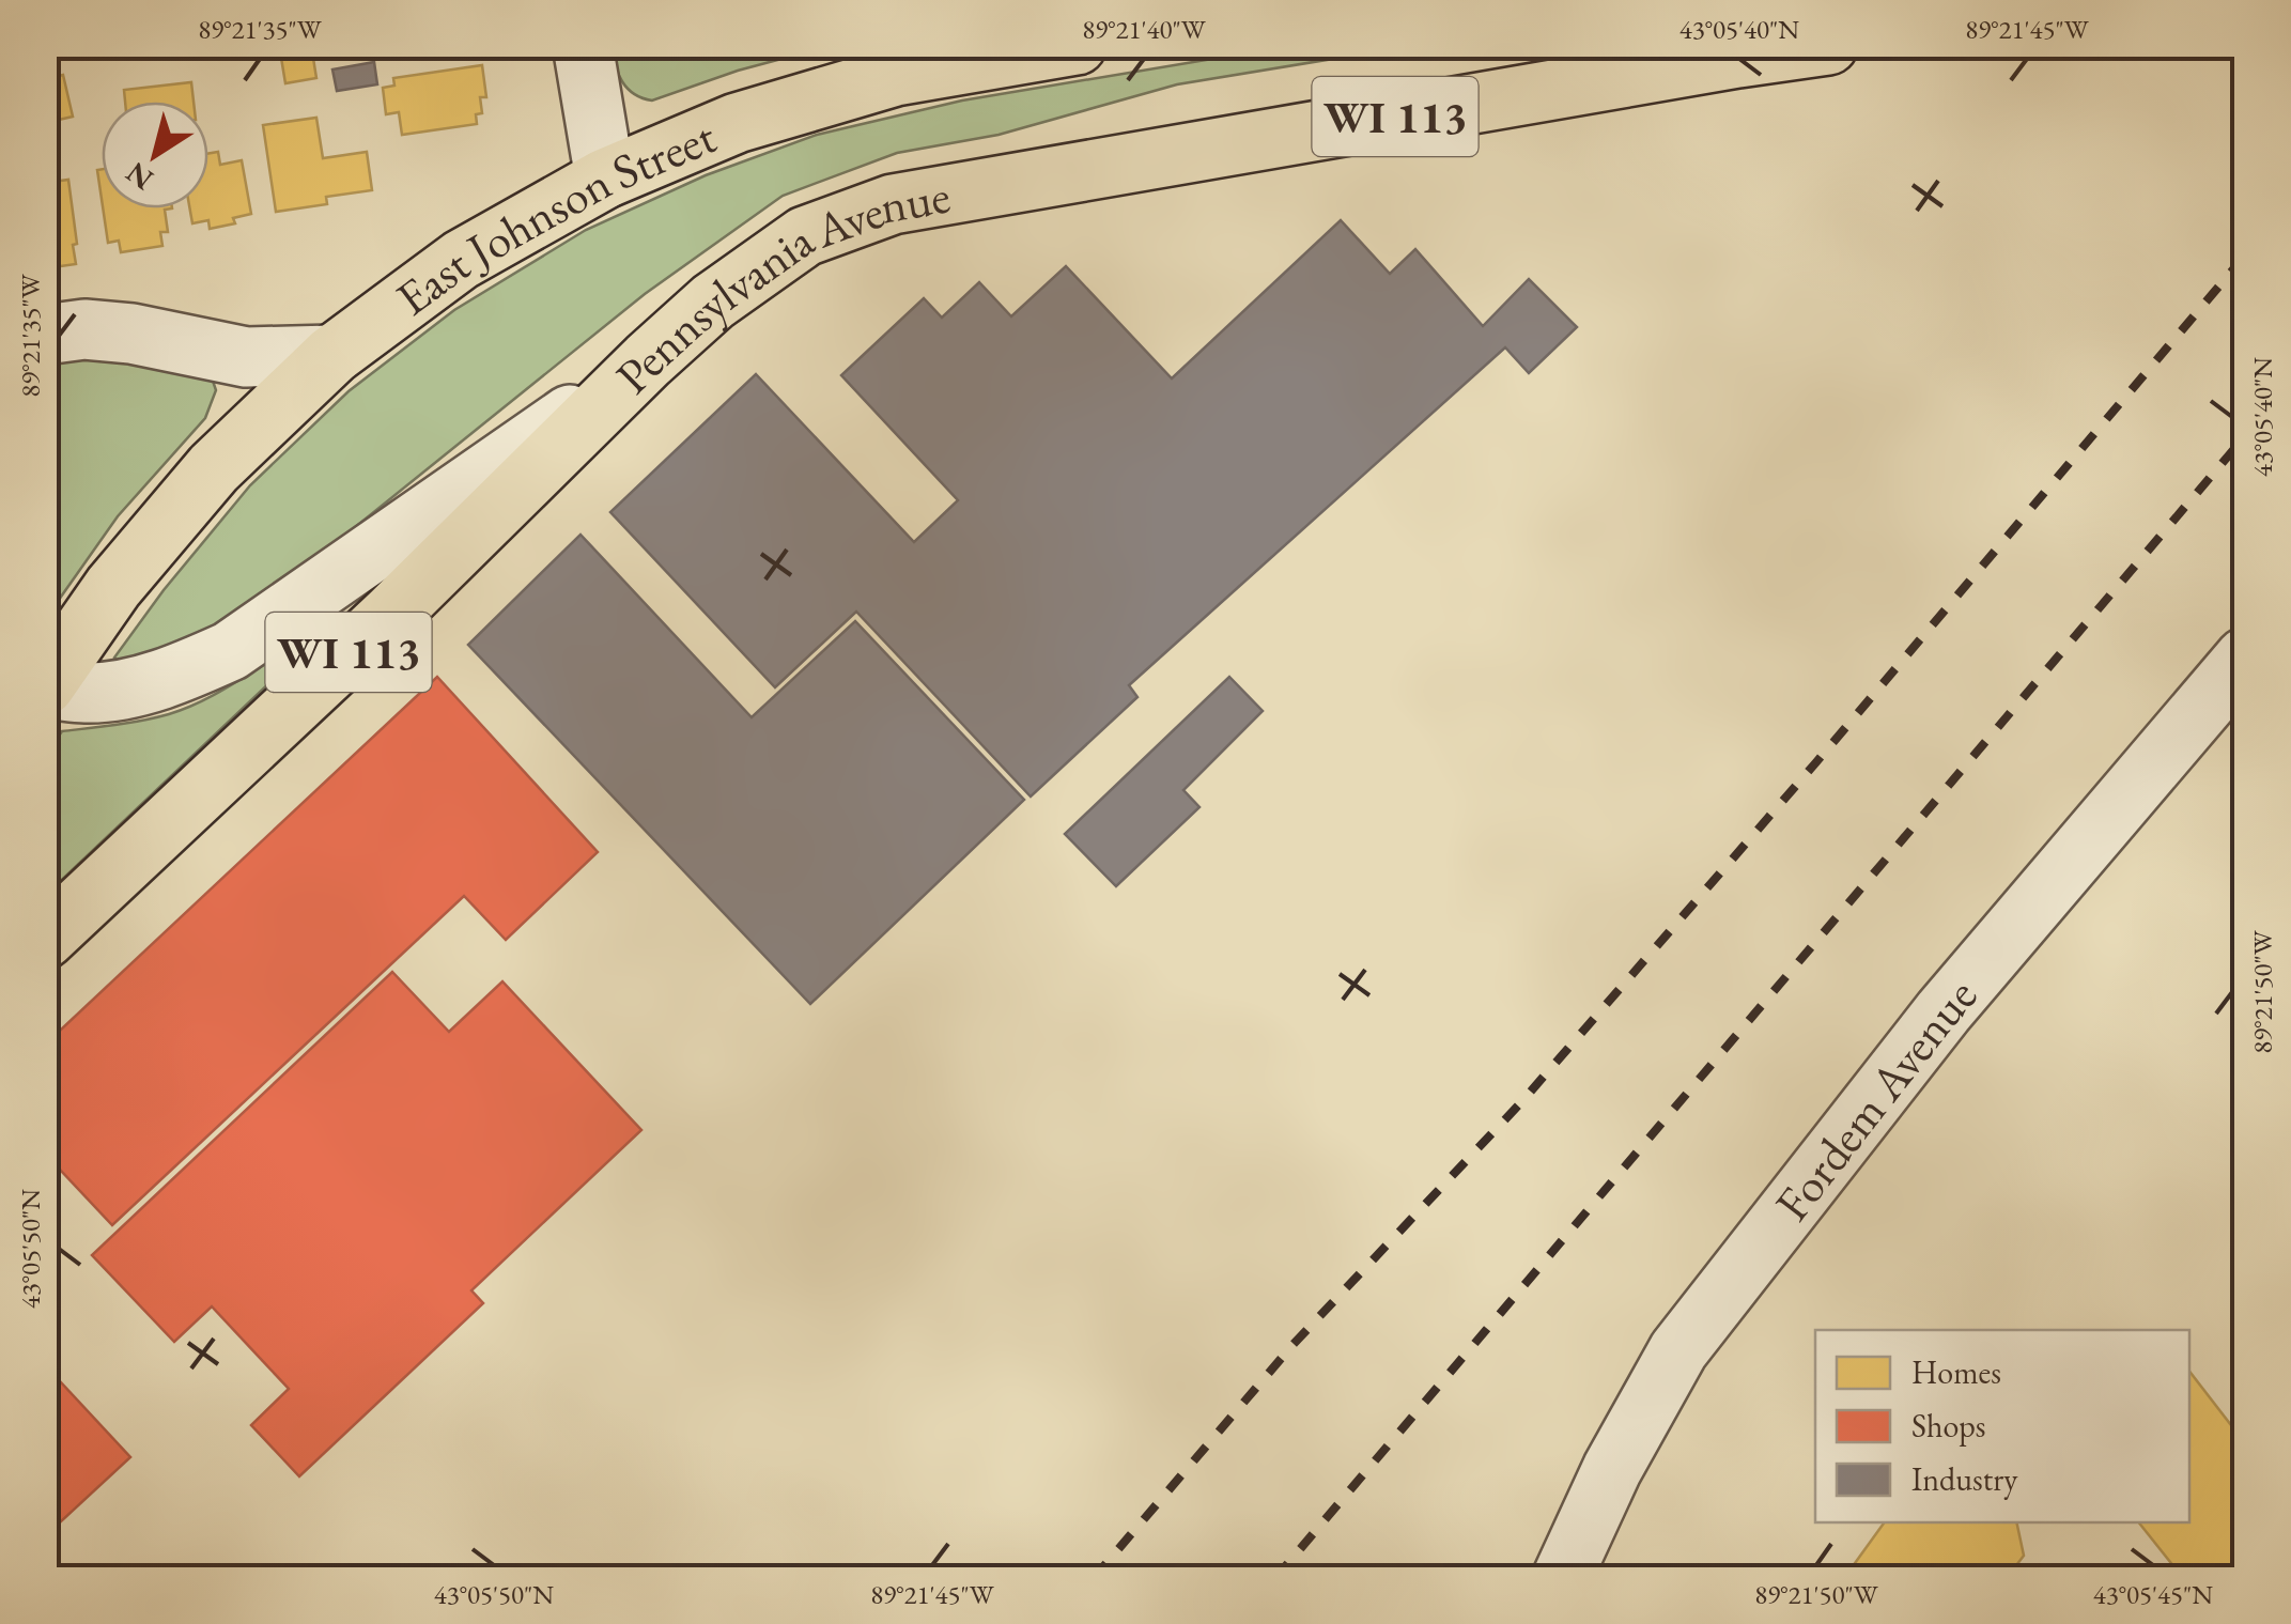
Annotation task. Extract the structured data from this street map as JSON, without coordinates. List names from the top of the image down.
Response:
{
  "streets": {
    "main road": ["WI 113", "East Johnson Street", "Pennsylvania Avenue"],
    "street": ["Fordem Avenue"]
  },
  "legend": ["Homes", "Shops", "Industry"],
  "north": "bottom left",
  "coordinates": [
    "89°21'35\"W",
    "89°21'40\"W",
    "43°05'40\"N",
    "89°21'45\"W",
    "89°21'50\"W",
    "43°05'50\"N",
    "43°05'45\"N"
  ]
}
